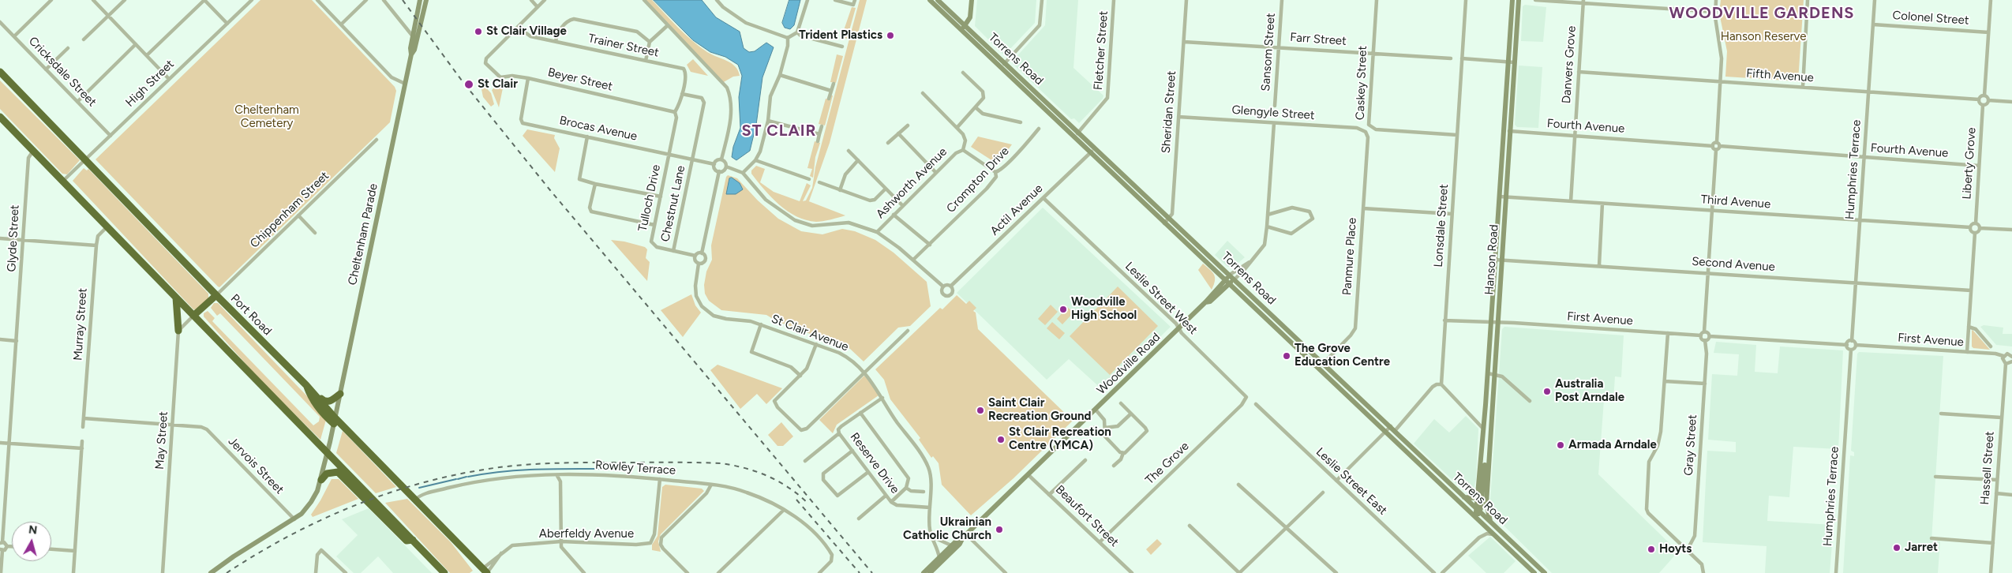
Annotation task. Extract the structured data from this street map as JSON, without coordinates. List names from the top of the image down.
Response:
{
  "streets": {
    "highway": ["Port Road"],
    "main road": [
      "Torrens Road",
      "Cheltenham Parade",
      "Hanson Road",
      "Woodville Road"
    ],
    "street": [
      "Colonel Street",
      "Farr Street",
      "Trainer Street",
      "Fletcher Street",
      "Sansom Street",
      "Danvers Grove",
      "Cricksdale Street",
      "Fifth Avenue",
      "Beyer Street",
      "Caskey Street",
      "High Street",
      "Sheridan Street",
      "Glengyle Street",
      "Fourth Avenue",
      "Brocas Avenue",
      "Liberty Grove",
      "Humphries Terrace",
      "Crompton Drive",
      "Ashworth Avenue",
      "Tulloch Drive",
      "Third Avenue",
      "Chestnut Lane",
      "Chippenham Street",
      "Actil Avenue",
      "Lonsdale Street",
      "Glyde Street",
      "Panmure Place",
      "Second Avenue",
      "Leslie Street West",
      "First Avenue",
      "Murray Street",
      "St Clair Avenue",
      "May Street",
      "Gray Street",
      "Reserve Drive",
      "The Grove",
      "Jervois Street",
      "Rowley Terrace",
      "Hassell Street",
      "Leslie Street East",
      "Beaufort Street",
      "Aberfeldy Avenue"
    ]
  },
  "crossings": [
    ["Colonel Street", "Humphries Terrace"],
    ["Farr Street", "Sansom Street"],
    ["Farr Street", "Caskey Street"],
    ["Farr Street", "Sheridan Street"],
    ["Trainer Street", "Beyer Street"],
    ["Trainer Street", "Tulloch Drive"],
    ["Trainer Street", "Chestnut Lane"],
    ["Fletcher Street", "Torrens Road"],
    ["Torrens Road", "Sheridan Street"],
    ["Torrens Road", "Actil Avenue"],
    ["Torrens Road", "Panmure Place"],
    ["Torrens Road", "Hanson Road"],
    ["Torrens Road", "Woodville Road"],
    ["Danvers Grove", "Fifth Avenue"],
    ["Danvers Grove", "Fourth Avenue"],
    ["Danvers Grove", "Third Avenue"],
    ["Cricksdale Street", "High Street"],
    ["Fifth Avenue", "Liberty Grove"],
    ["Fifth Avenue", "Humphries Terrace"],
    ["Beyer Street", "Brocas Avenue"],
    ["Beyer Street", "Tulloch Drive"],
    ["Caskey Street", "Lonsdale Street"],
    ["High Street", "Port Road"],
    ["Sheridan Street", "Glengyle Street"],
    ["Glengyle Street", "Panmure Place"],
    ["Glengyle Street", "Woodville Road"],
    ["Fourth Avenue", "Liberty Grove"],
    ["Fourth Avenue", "Humphries Terrace"],
    ["Fourth Avenue", "Hanson Road"],
    ["Brocas Avenue", "Tulloch Drive"],
    ["Brocas Avenue", "Chestnut Lane"],
    ["Humphries Terrace", "Third Avenue"],
    ["Humphries Terrace", "Second Avenue"],
    ["Tulloch Drive", "Chestnut Lane"],
    ["Tulloch Drive", "St Clair Avenue"],
    ["Third Avenue", "Hanson Road"],
    ["Chippenham Street", "Port Road"],
    ["Actil Avenue", "Leslie Street West"],
    ["Lonsdale Street", "First Avenue"],
    ["Cheltenham Parade", "Port Road"],
    ["Cheltenham Parade", "Jervois Street"],
    ["Hanson Road", "Second Avenue"],
    ["Hanson Road", "First Avenue"],
    ["Leslie Street West", "Woodville Road"],
    ["Leslie Street West", "The Grove"],
    ["Port Road", "Rowley Terrace"],
    ["Port Road", "Aberfeldy Avenue"],
    ["First Avenue", "Gray Street"],
    ["St Clair Avenue", "Woodville Road"],
    ["St Clair Avenue", "Reserve Drive"],
    ["Woodville Road", "Beaufort Street"],
    ["May Street", "Jervois Street"],
    ["The Grove", "Beaufort Street"],
    ["Rowley Terrace", "Aberfeldy Avenue"]
  ],
  "districts": ["WOODVILLE GARDENS", "ST CLAIR"],
  "parks": ["Hanson Reserve", "Cheltenham Cemetery"],
  "places": [
    "St Clair Village",
    "Trident Plastics",
    "St Clair",
    "Woodville High School",
    "The Grove Education Centre",
    "Australia Post Arndale",
    "Saint Clair Recreation Ground",
    "St Clair Recreation Centre (YMCA)",
    "Armada Arndale",
    "Ukrainian Catholic Church",
    "Jarret",
    "Hoyts"
  ],
  "north": "top"
}
